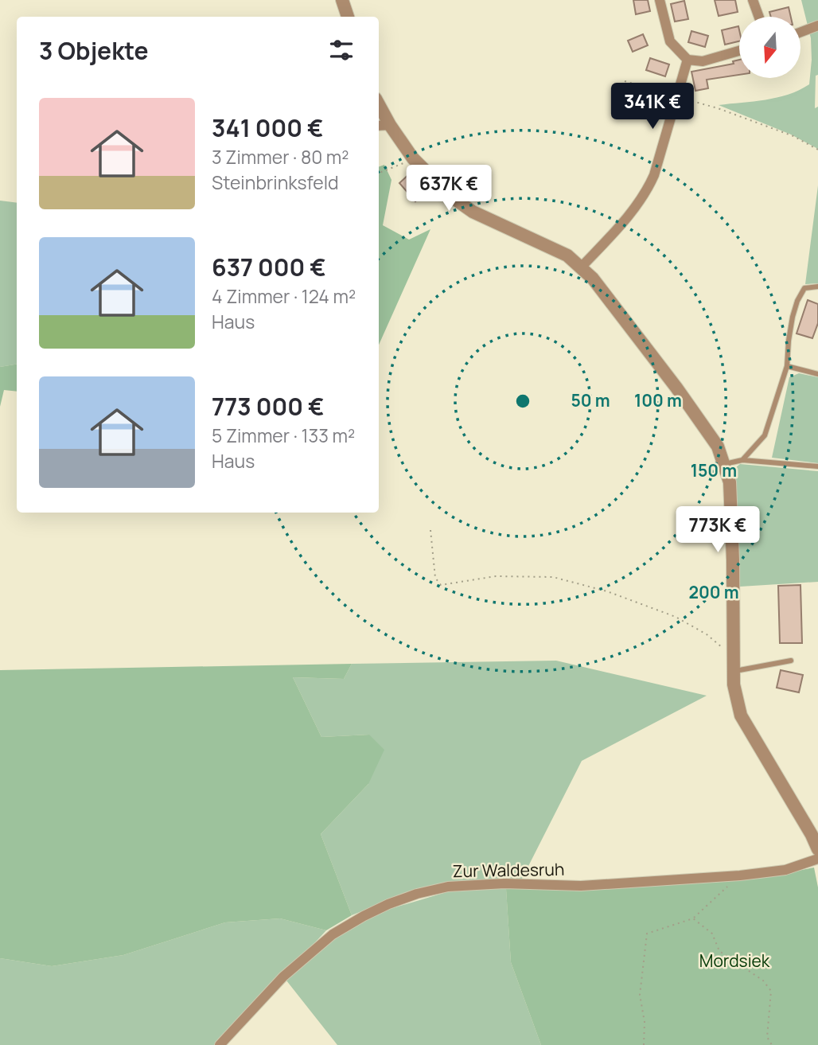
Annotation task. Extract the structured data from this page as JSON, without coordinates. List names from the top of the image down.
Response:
{
  "streets": {
    "street": ["Zur Waldesruh"]
  },
  "parks": ["Mordsiek"],
  "north": "bottom",
  "page": {
    "heading": "3 Objekte",
    "price": ["341K €", "637K €", "773K €"],
    "list": [
      {
        "name": "341 000 €",
        "note": "3 Zimmer · 80 m² · Steinbrinksfeld"
      },
      {
        "name": "637 000 €",
        "note": "4 Zimmer · 124 m² · Haus"
      },
      {
        "name": "773 000 €",
        "note": "5 Zimmer · 133 m² · Haus"
      }
    ]
  },
  "rings": [
    "50 m",
    "100 m",
    "150 m",
    "200 m"
  ]
}
